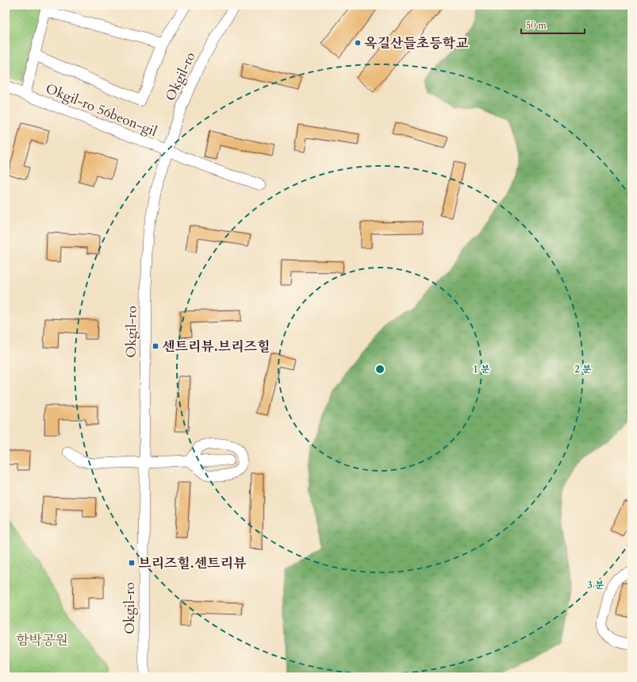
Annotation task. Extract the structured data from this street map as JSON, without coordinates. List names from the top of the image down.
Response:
{
  "streets": {
    "street": ["Okgil-ro", "Okgil-ro 56beon-gil"]
  },
  "crossings": [
    ["Okgil-ro", "Okgil-ro 56beon-gil"]
  ],
  "parks": ["함박공원"],
  "places": {
    "other": ["옥길산들초등학교"],
    "transit": ["센트리뷰.브리즈힐", "브리즈힐.센트리뷰"]
  },
  "scale_bar": "50 m",
  "rings": ["1 분", "2 분", "3 분"]
}
